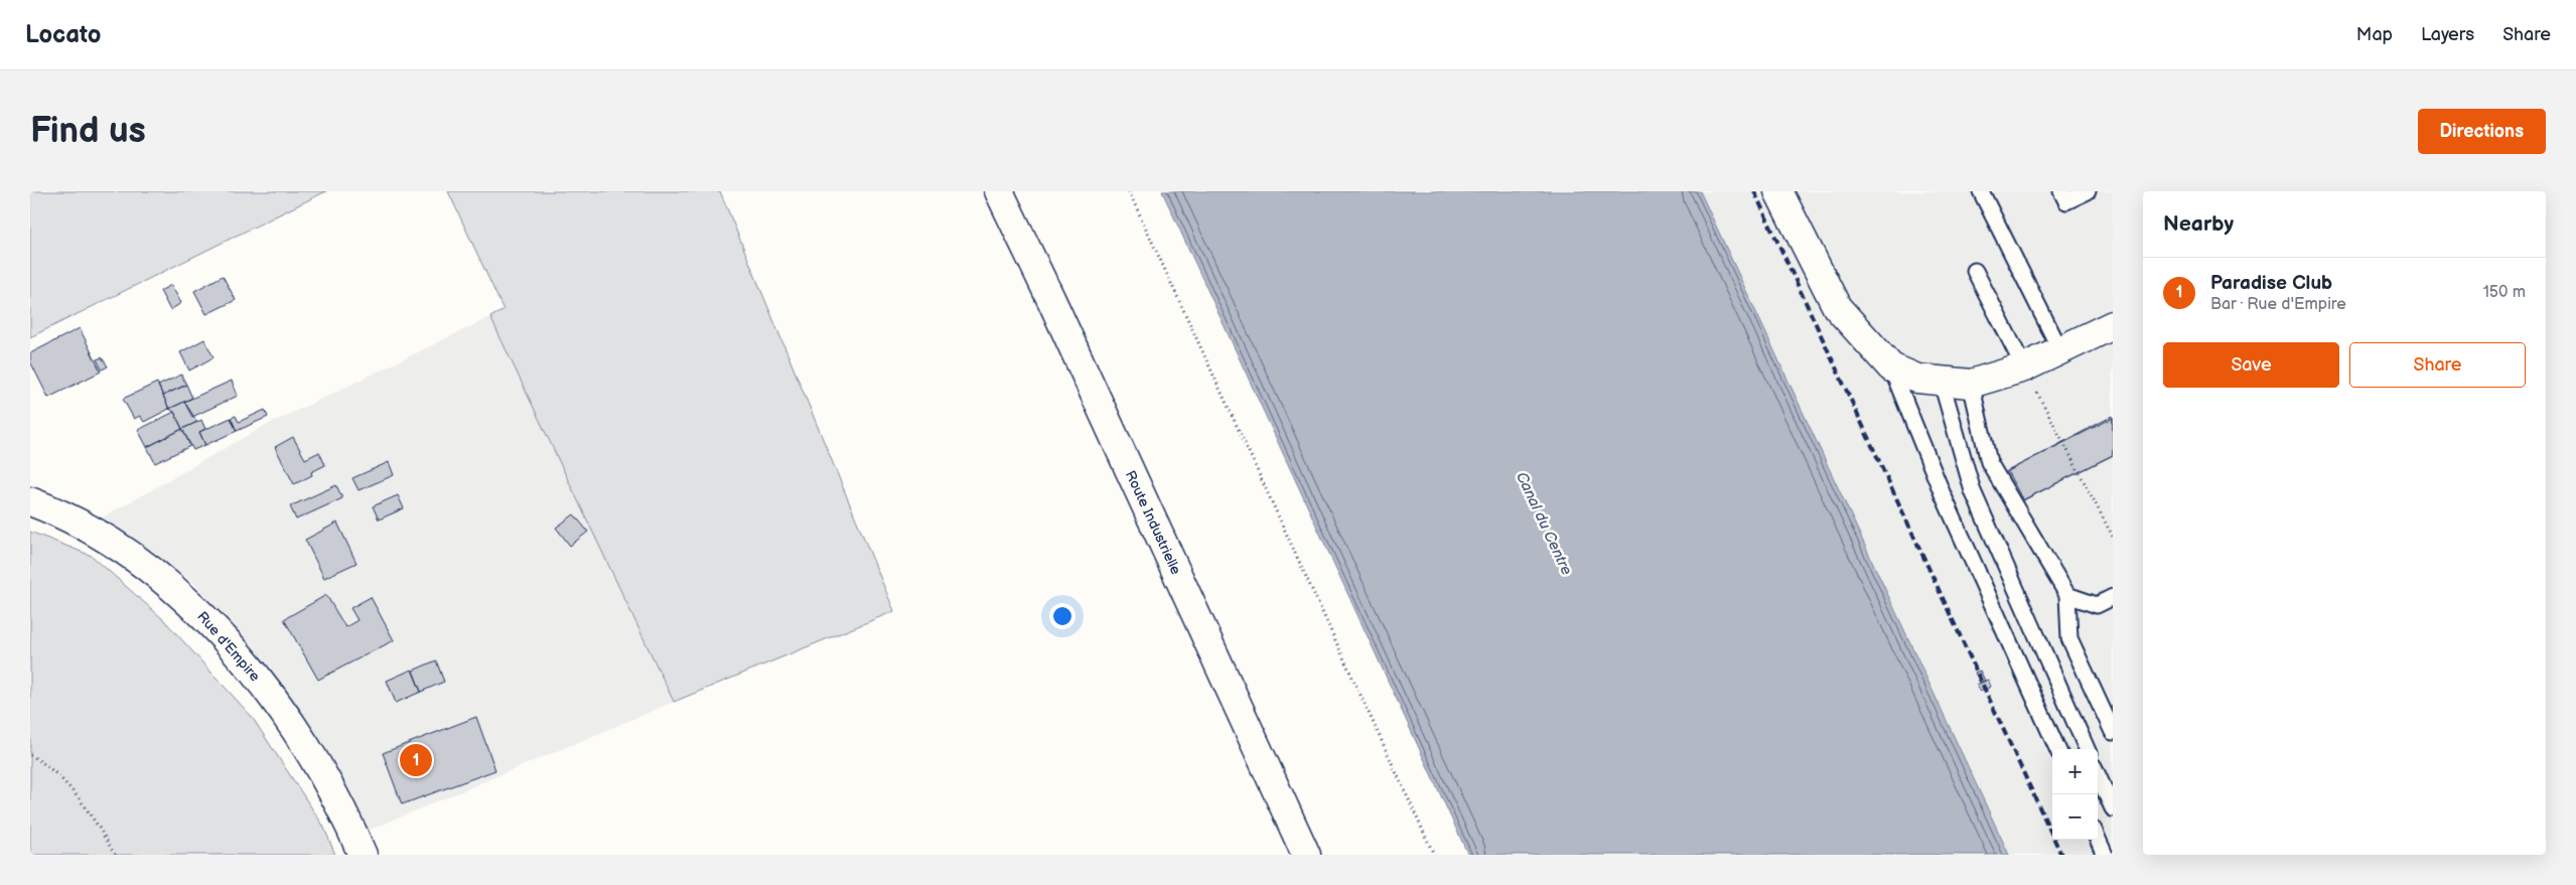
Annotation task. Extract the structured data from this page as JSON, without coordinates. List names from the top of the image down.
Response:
{
  "streets": {
    "street": ["Route Industrielle", "Rue d'Empire"]
  },
  "water": ["Canal du Centre"],
  "page": {
    "header": "Locato",
    "nav": ["Map", "Layers", "Share"],
    "buttons": [
      "Directions",
      ["Save", "Share"]
    ],
    "title": "Find us",
    "heading": "Nearby",
    "list": [
      {
        "mark": "1",
        "name": "Paradise Club",
        "note": "Bar · Rue d'Empire",
        "value": "150 m"
      }
    ],
    "pins": "1",
    "map_buttons": ["+", "−"]
  }
}
